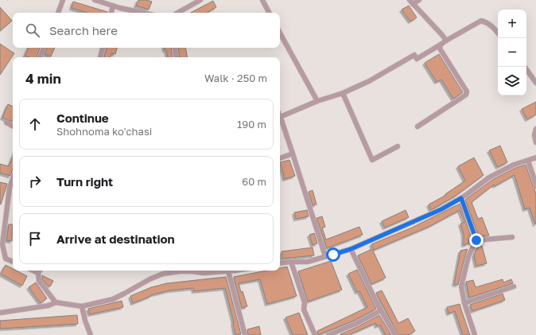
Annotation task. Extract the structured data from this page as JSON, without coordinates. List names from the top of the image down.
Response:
{
  "page": {
    "map_buttons": ["+", "−"],
    "search": "Search here",
    "heading": ["4 min", "Walk · 250 m"],
    "list": [
      ["Continue", "Shohnoma ko'chasi", "190 m"],
      ["Turn right", "60 m"],
      "Arrive at destination"
    ]
  }
}
